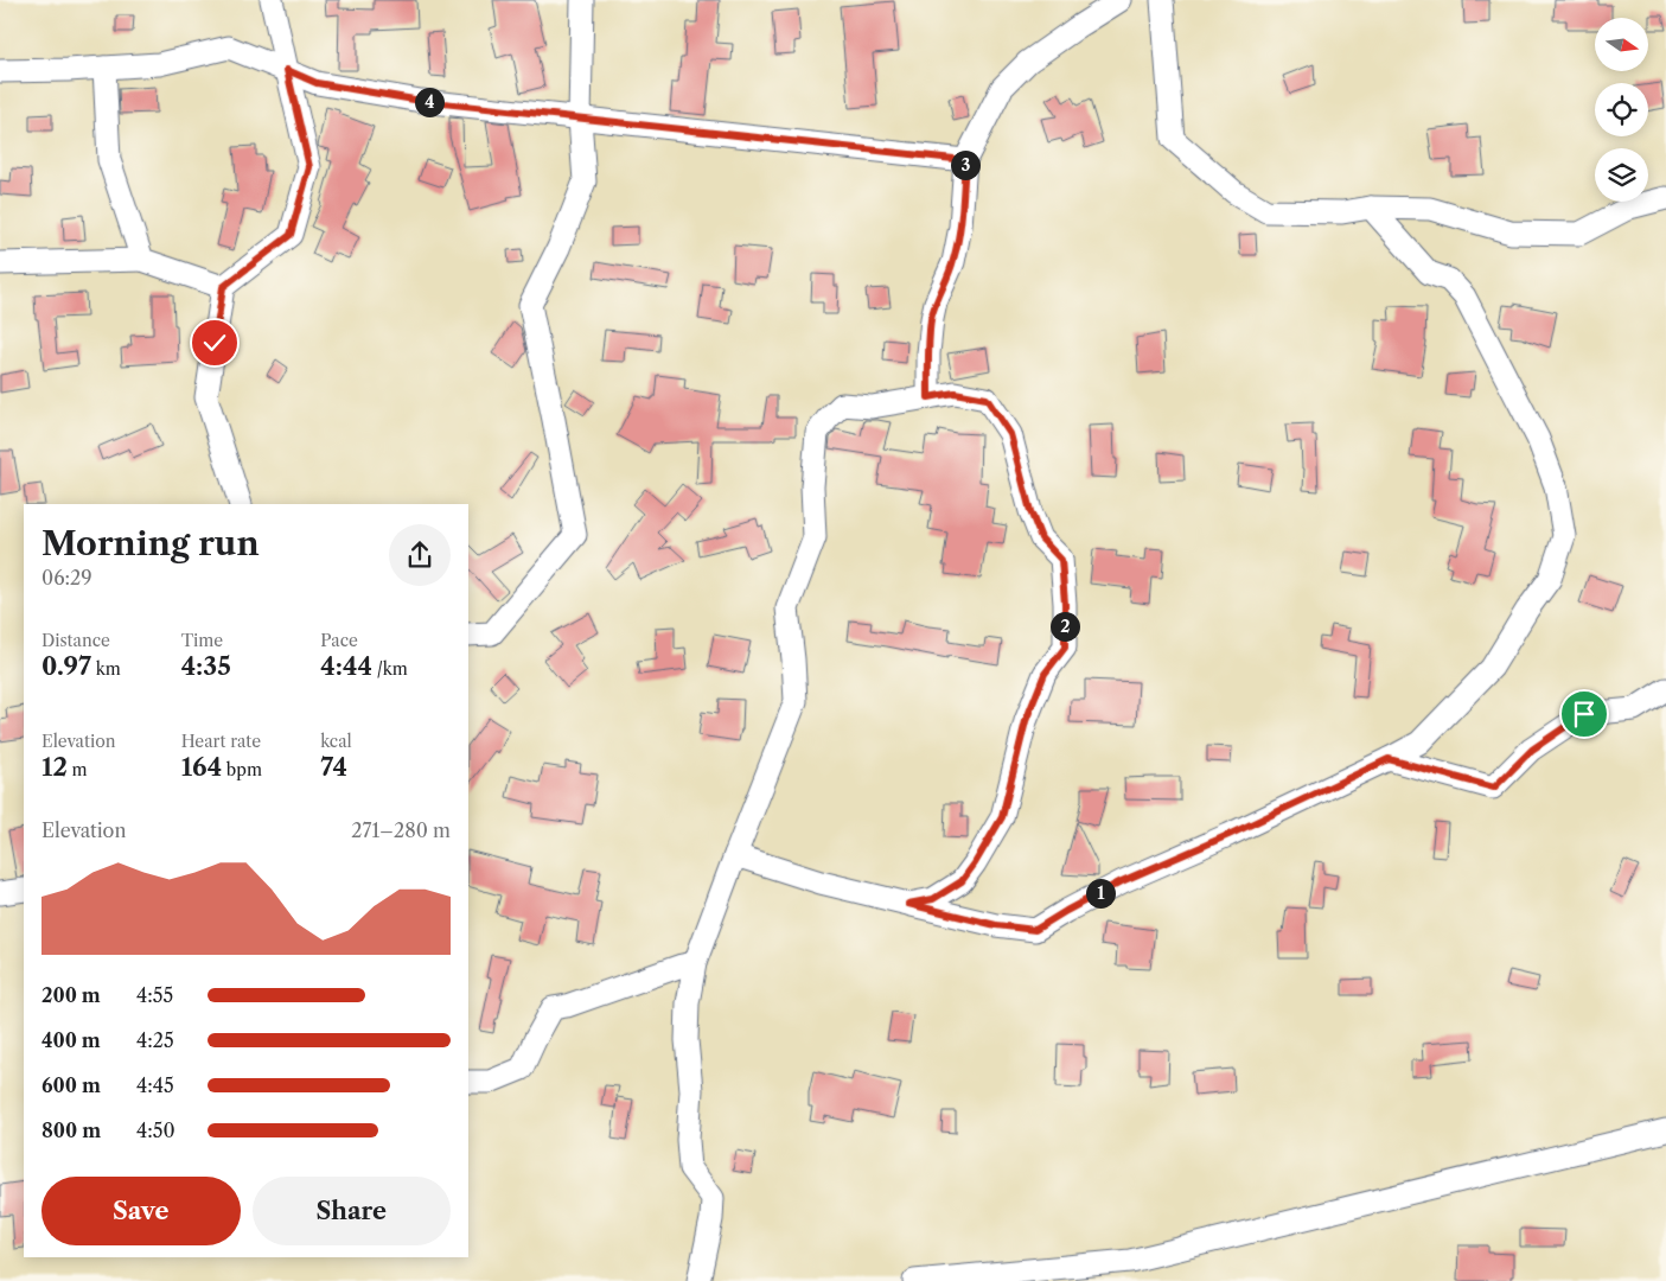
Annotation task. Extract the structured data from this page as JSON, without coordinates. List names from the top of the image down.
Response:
{
  "north": "right",
  "page": {
    "pins": [
      "4",
      "3",
      "2",
      "1"
    ],
    "heading": ["Morning run", "06:29"],
    "stats": [
      ["Distance", "0.97 km"],
      ["Time", "4:35"],
      ["Pace", "4:44 /km"],
      ["Elevation", "12 m"],
      ["Heart rate", "164 bpm"],
      ["kcal", "74"]
    ],
    "chart": ["Elevation", "271–280 m"],
    "list": [
      {
        "name": "200 m",
        "note": "4:55"
      },
      {
        "name": "400 m",
        "note": "4:25"
      },
      {
        "name": "600 m",
        "note": "4:45"
      },
      {
        "name": "800 m",
        "note": "4:50"
      }
    ],
    "buttons": ["Save", "Share"]
  }
}
